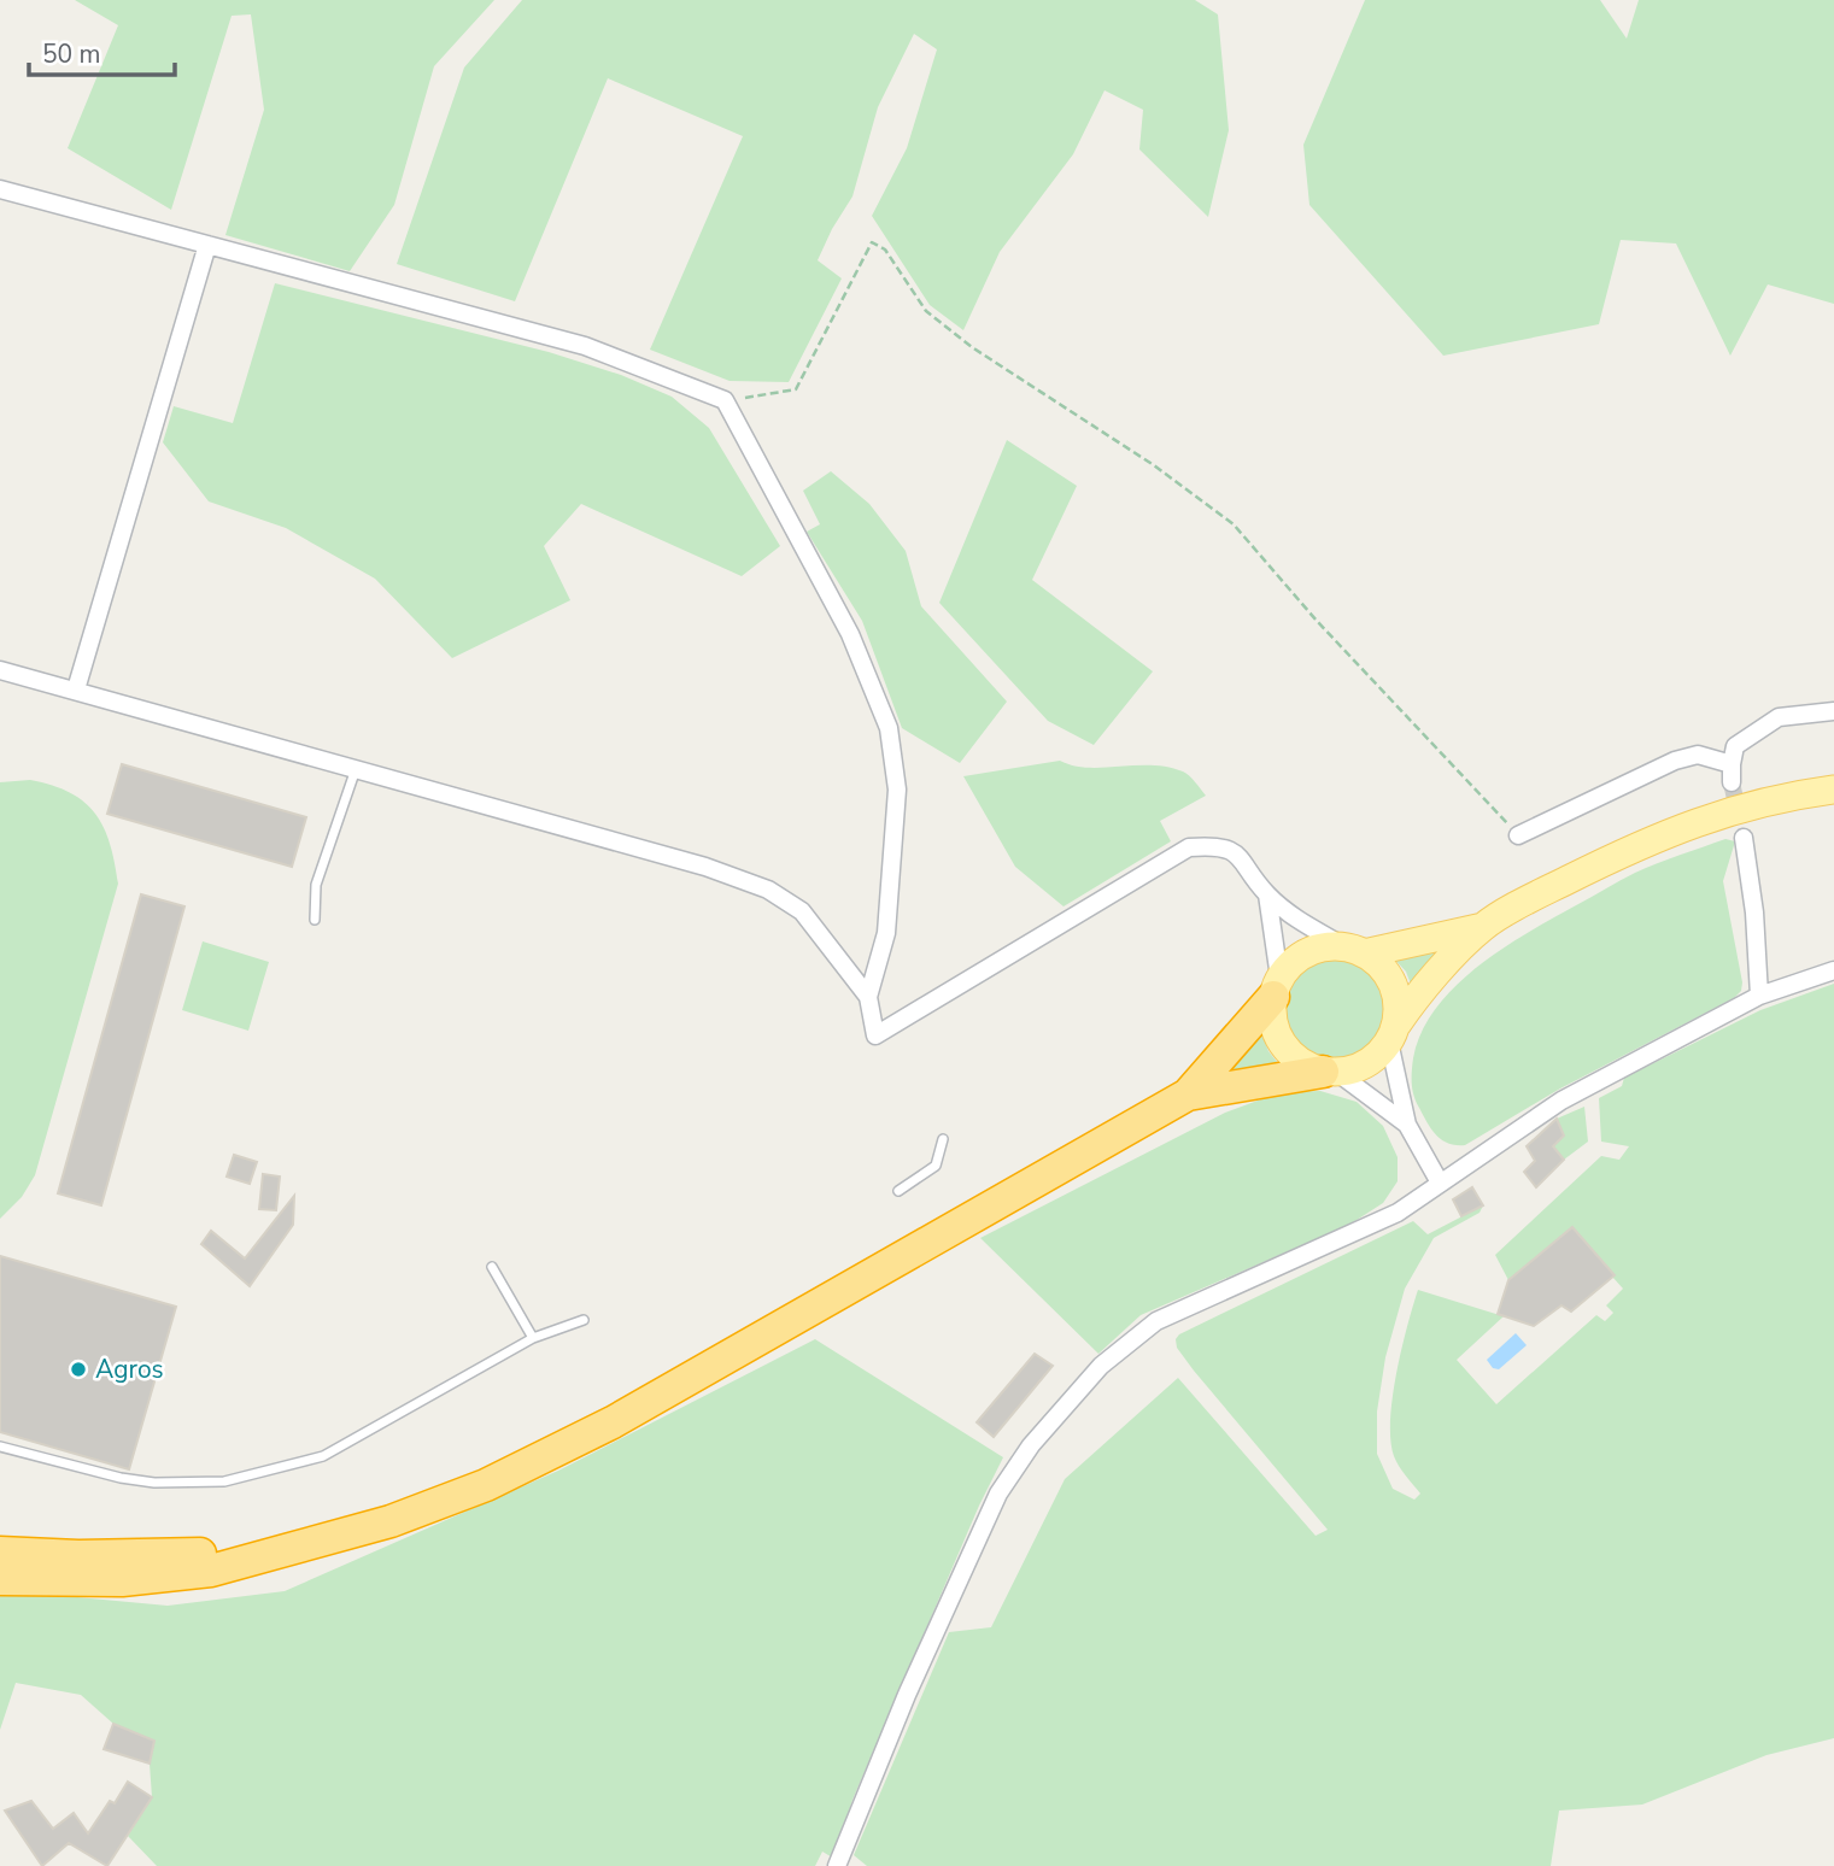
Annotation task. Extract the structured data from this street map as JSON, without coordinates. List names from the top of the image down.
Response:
{
  "places": ["Agros"],
  "scale_bar": "50 m"
}
